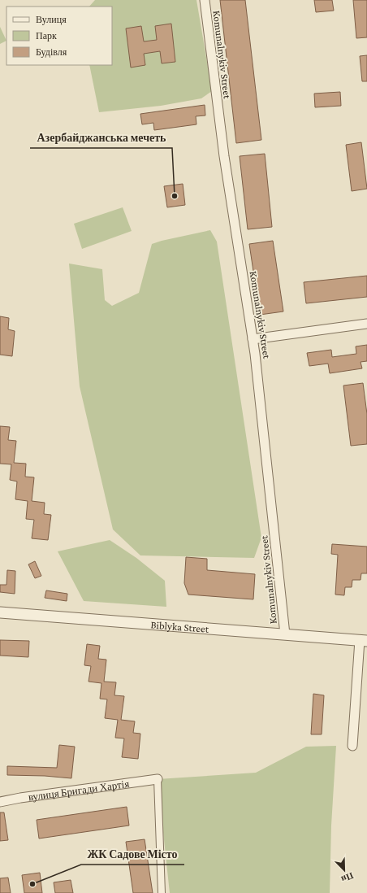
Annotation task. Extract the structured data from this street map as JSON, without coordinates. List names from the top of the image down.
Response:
{
  "streets": {
    "street": ["Komunalnykiv Street", "Biblyka Street", "вулиця Бригади Хартія"]
  },
  "crossings": [
    ["Komunalnykiv Street", "Biblyka Street"]
  ],
  "places": ["Азербайджанська мечеть", "ЖК Садове Місто"],
  "legend": ["Вулиця", "Парк", "Будівля"],
  "north": "bottom right"
}
